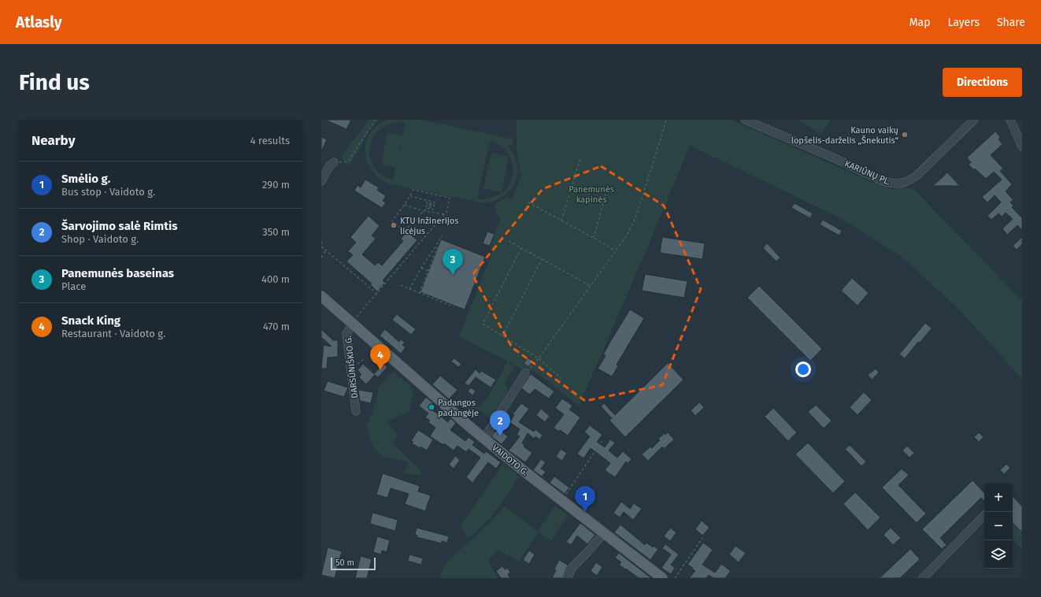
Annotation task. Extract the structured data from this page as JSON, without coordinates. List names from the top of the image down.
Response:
{
  "streets": {
    "main road": ["VAIDOTO G."],
    "street": ["KARIŪNŲ PL.", "DARSŪNIŠKIO G."]
  },
  "crossings": [
    ["DARSŪNIŠKIO G.", "VAIDOTO G."]
  ],
  "parks": ["Panemunės kapinės"],
  "places": ["Kauno vaikų lopšelis-darželis „Šnekutis“", "KTU Inžinerijos licėjus", "Padangos padangėje"],
  "scale_bar": "50 m",
  "page": {
    "header": "Atlasly",
    "nav": ["Map", "Layers", "Share"],
    "buttons": "Directions",
    "title": "Find us",
    "heading": ["Nearby", "4 results"],
    "list": [
      {
        "mark": "1",
        "name": "Smėlio g.",
        "note": "Bus stop · Vaidoto g.",
        "value": "290 m"
      },
      {
        "mark": "2",
        "name": "Šarvojimo salė Rimtis",
        "note": "Shop · Vaidoto g.",
        "value": "350 m"
      },
      {
        "mark": "3",
        "name": "Panemunės baseinas",
        "note": "Place",
        "value": "400 m"
      },
      {
        "mark": "4",
        "name": "Snack King",
        "note": "Restaurant · Vaidoto g.",
        "value": "470 m"
      }
    ],
    "pins": [
      "3",
      "4",
      "2",
      "1"
    ],
    "map_buttons": ["+", "−"],
    "scale": "50 m"
  }
}
